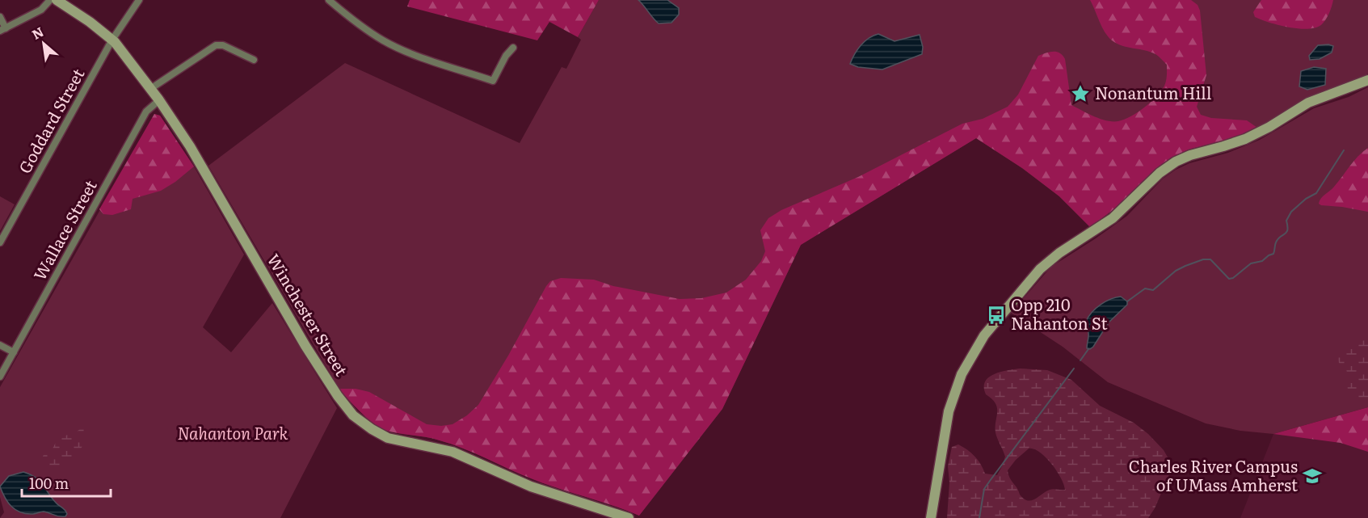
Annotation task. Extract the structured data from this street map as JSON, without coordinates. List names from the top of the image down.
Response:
{
  "streets": {
    "street": ["Goddard Street", "Wallace Street", "Winchester Street"]
  },
  "crossings": [
    ["Goddard Street", "Winchester Street"],
    ["Wallace Street", "Winchester Street"]
  ],
  "parks": ["Nahanton Park"],
  "places": {
    "place": ["Nonantum Hill"],
    "bus stop": ["Opp 210 Nahanton St"],
    "school or university": ["Charles River Campus of UMass Amherst"]
  },
  "scale_bar": "100 m",
  "north": "top left"
}
